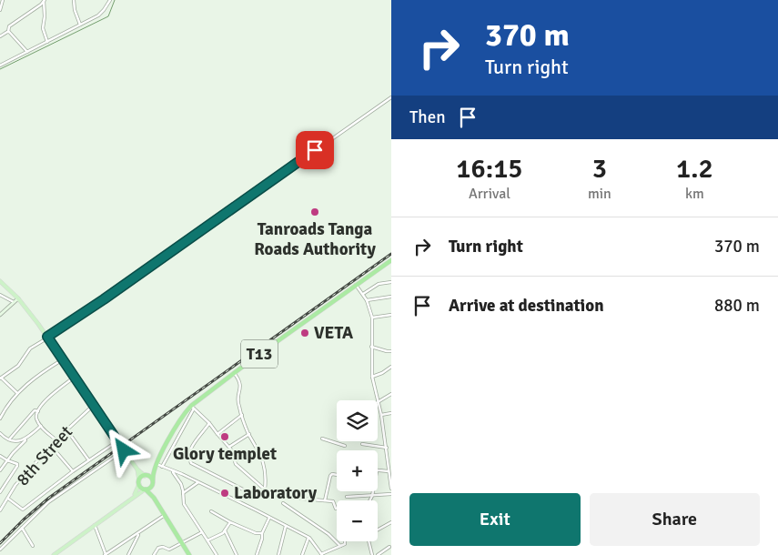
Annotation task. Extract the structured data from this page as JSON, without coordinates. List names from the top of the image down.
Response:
{
  "streets": {
    "highway": ["T13"],
    "street": ["8th Street"]
  },
  "places": [
    "Tanroads Tanga Roads Authority",
    "VETA",
    "Glory templet",
    "Laboratory"
  ],
  "page": {
    "turn": ["370 m", "Turn right"],
    "then": "Then",
    "eta": [
      "16:15",
      "Arrival",
      "3",
      "min",
      "1.2",
      "km"
    ],
    "list": [
      {
        "name": "Turn right",
        "value": "370 m"
      },
      {
        "name": "Arrive at destination",
        "value": "880 m"
      }
    ],
    "map_buttons": ["+", "−"],
    "buttons": ["Exit", "Share"]
  }
}
